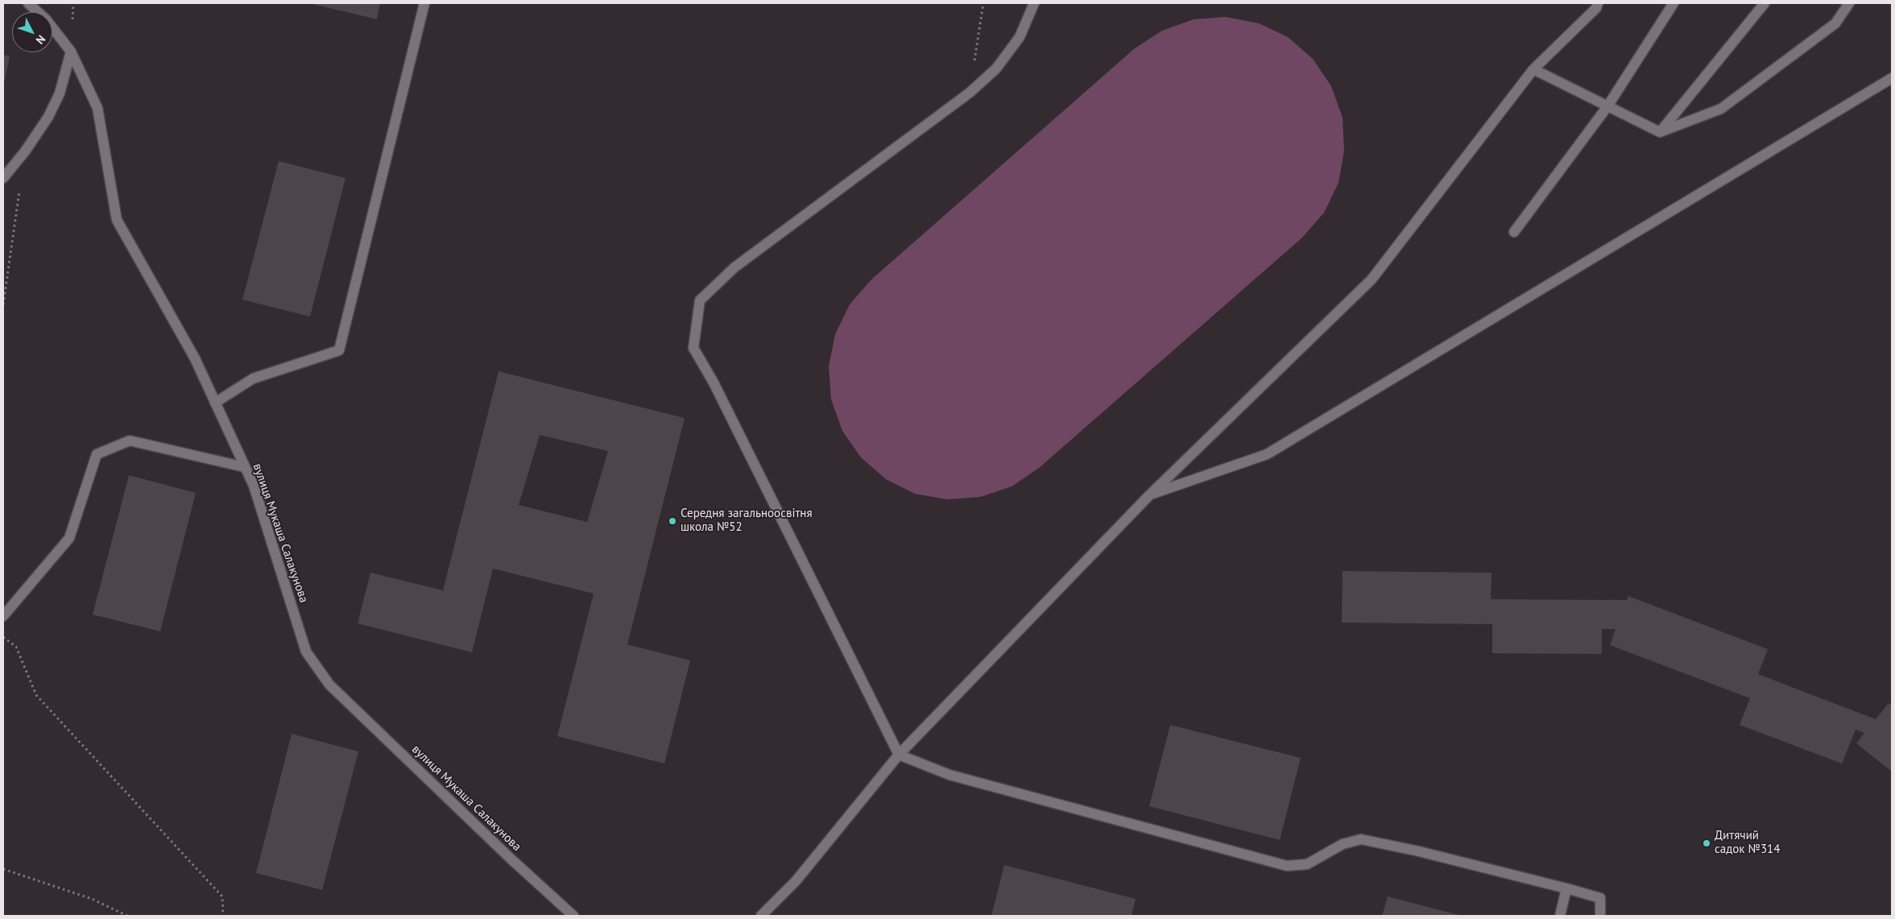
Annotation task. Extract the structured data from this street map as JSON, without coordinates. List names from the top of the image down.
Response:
{
  "streets": {
    "street": ["вулиця Мукаша Салакунова"]
  },
  "places": ["Середня загальноосвітня школа №52", "Дитячий садок №314"],
  "north": "bottom right"
}
